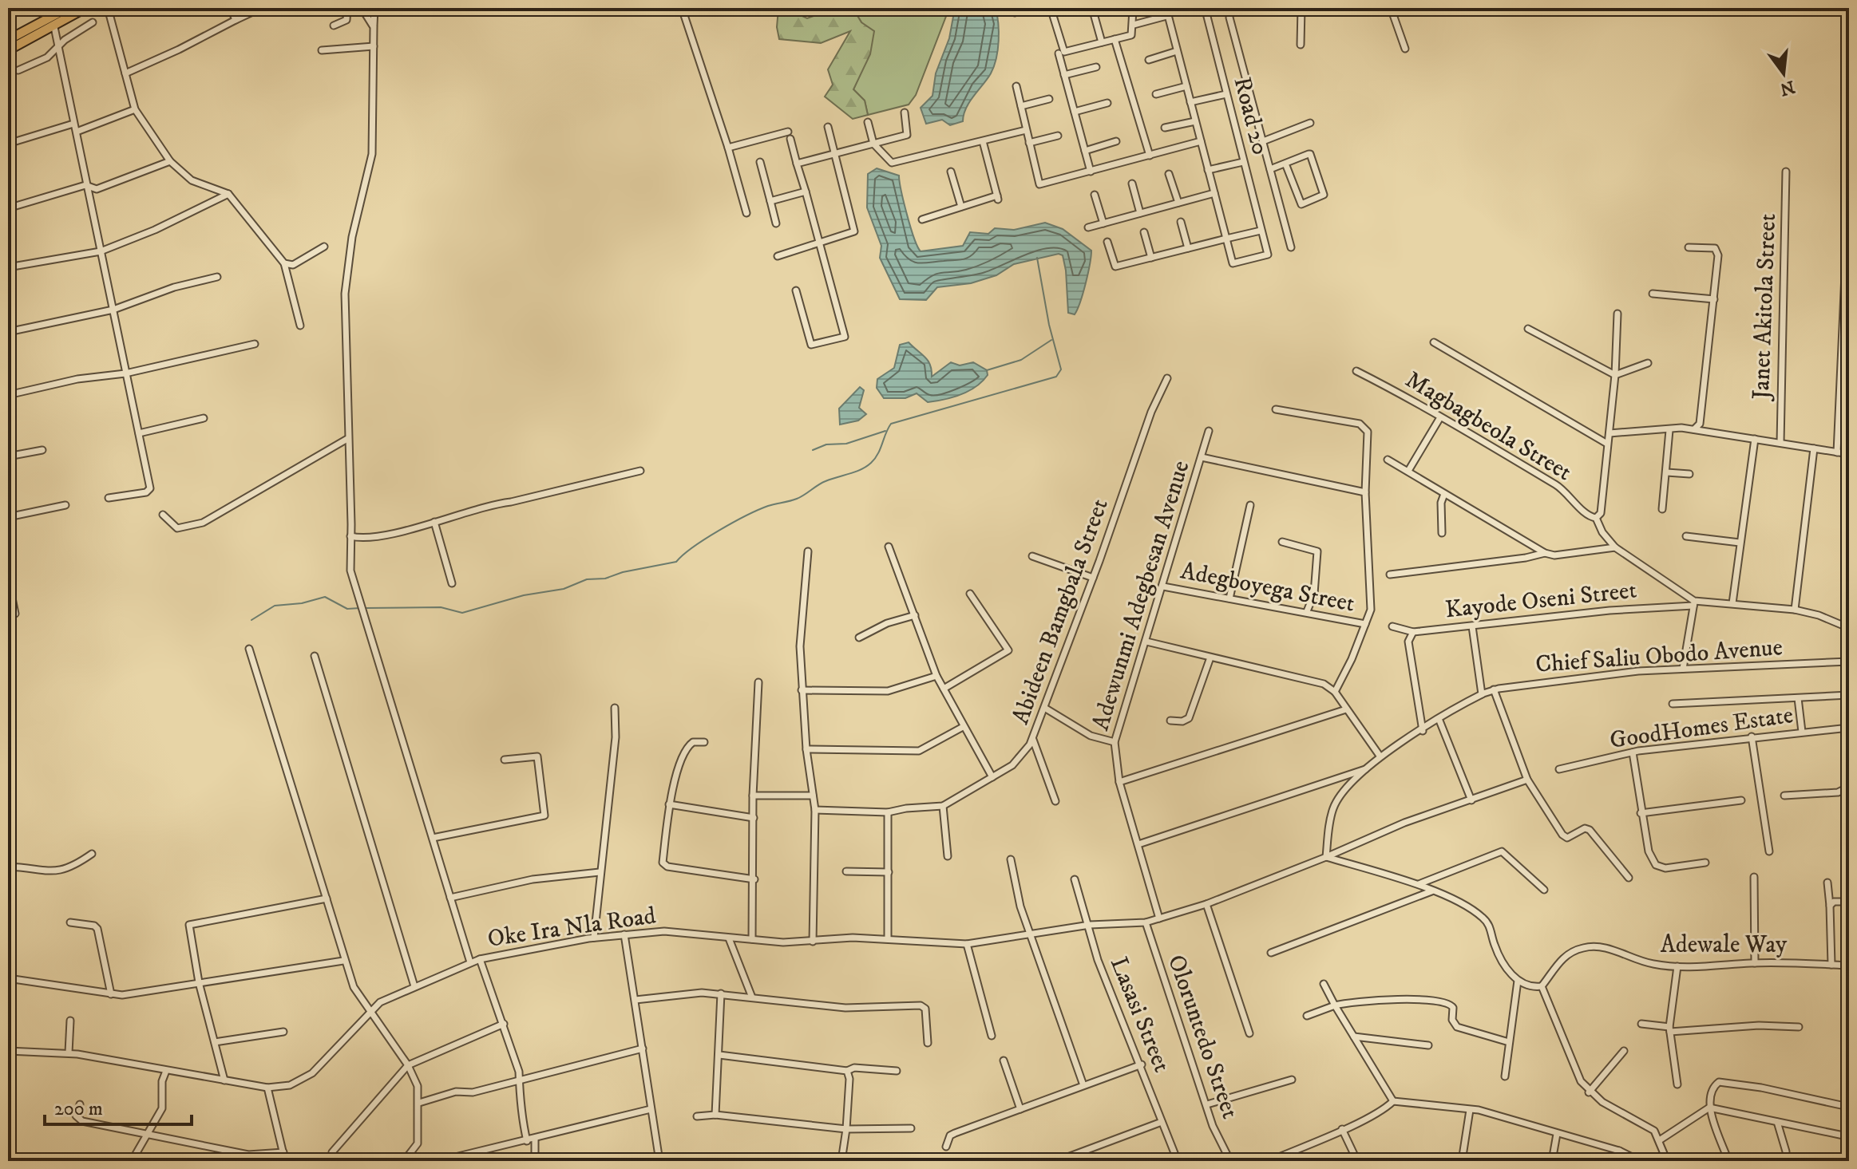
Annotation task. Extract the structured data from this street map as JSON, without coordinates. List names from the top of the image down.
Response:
{
  "streets": {
    "street": [
      "Road 20",
      "Janet Akitola Street",
      "Magbagbeola Street",
      "Adegboyega Street",
      "Adewunmi Adegbesan Avenue",
      "Kayode Oseni Street",
      "Abideen Bamgbala Street",
      "Chief Saliu Obodo Avenue",
      "GoodHomes Estate",
      "Oke Ira Nla Road",
      "Adewale Way",
      "Lasasi Street",
      "Oloruntedo Street"
    ]
  },
  "crossings": [
    ["Adegboyega Street", "Adewunmi Adegbesan Avenue"],
    ["Adewunmi Adegbesan Avenue", "Oke Ira Nla Road"],
    ["Chief Saliu Obodo Avenue", "Oke Ira Nla Road"],
    ["Oke Ira Nla Road", "Lasasi Street"],
    ["Oke Ira Nla Road", "Oloruntedo Street"]
  ],
  "scale_bar": "200 m",
  "north": "bottom"
}
